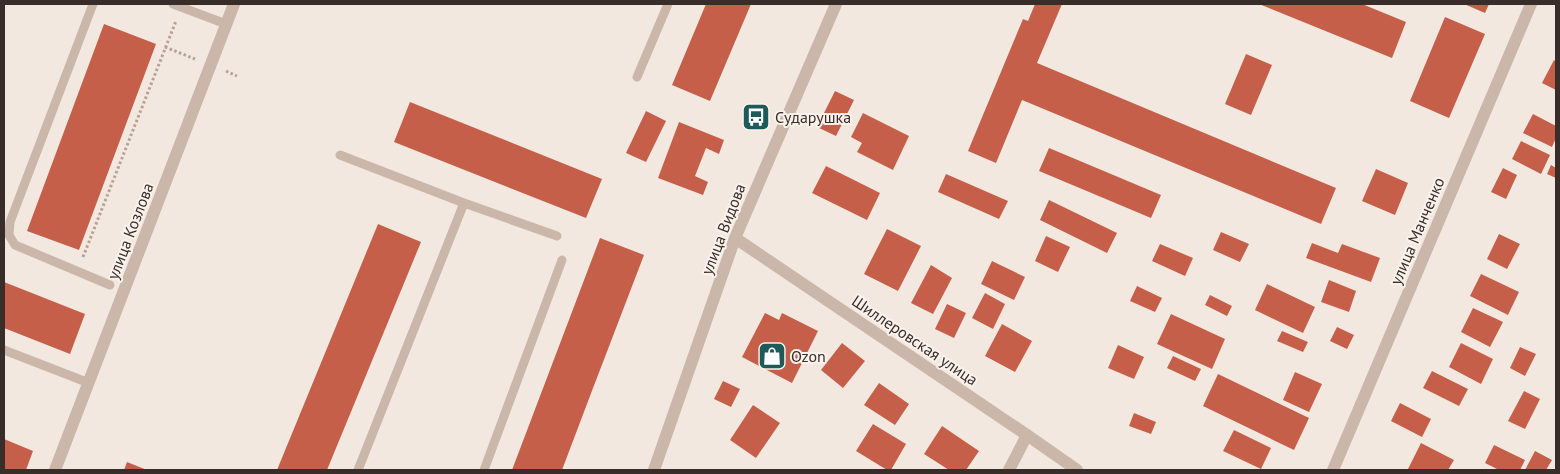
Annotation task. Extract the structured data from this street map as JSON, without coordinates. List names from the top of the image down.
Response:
{
  "streets": {
    "street": [
      "улица Видова",
      "улица Козлова",
      "улица Манченко",
      "Шиллеровская улица"
    ]
  },
  "crossings": [
    ["улица Видова", "Шиллеровская улица"]
  ],
  "places": {
    "bus stop": ["Сударушка"],
    "shop": ["Ozon"]
  }
}
